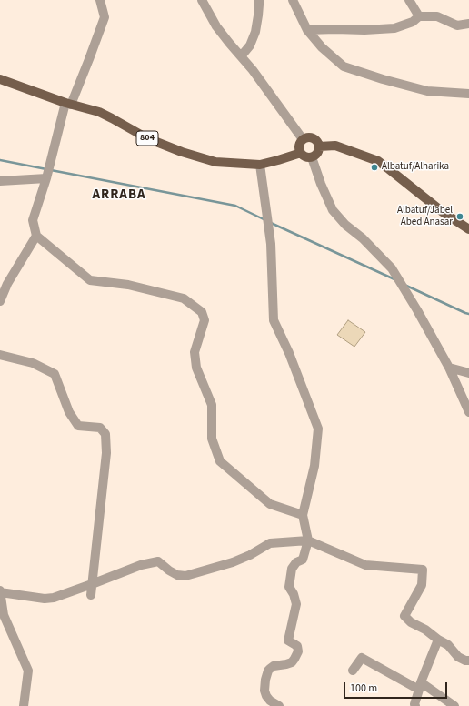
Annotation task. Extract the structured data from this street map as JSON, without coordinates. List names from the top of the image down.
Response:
{
  "streets": {
    "main road": ["804"]
  },
  "districts": ["ARRABA"],
  "places": ["Albatuf/Alharika", "Albatuf/Jabel Abed Anasar"],
  "scale_bar": "100 m"
}
